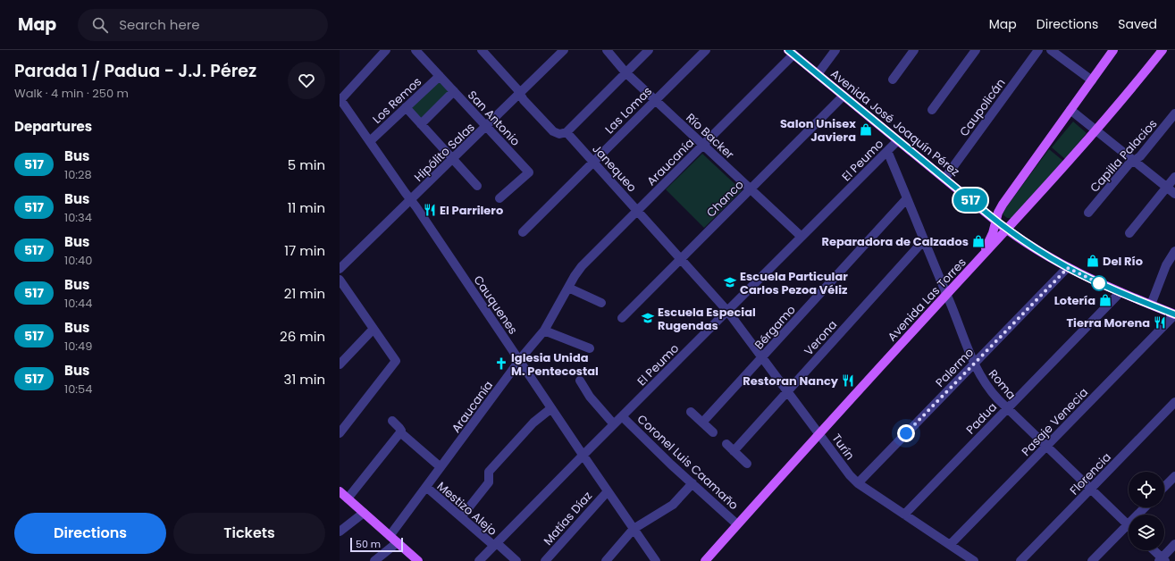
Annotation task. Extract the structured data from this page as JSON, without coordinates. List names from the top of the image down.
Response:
{
  "streets": {
    "main road": ["Avenida José Joaquín Pérez", "Avenida Las Torres"],
    "street": [
      "Los Remos",
      "Caupolicán",
      "Las Lomas",
      "San Antonio",
      "Río Backer",
      "Hipólito Salas",
      "Capilla Palacios",
      "El Peumo",
      "Araucanía",
      "Janequeo",
      "Chanco",
      "Cauquenes",
      "Bérgamo",
      "Verona",
      "Palermo",
      "Roma",
      "Padua",
      "Pasaje Venecia",
      "Turín",
      "Coronel Luis Caamaño",
      "Florencia",
      "Mestizo Alejo",
      "Matías Díaz"
    ]
  },
  "crossings": [
    ["Los Remos", "San Antonio"],
    ["Los Remos", "Cauquenes"],
    ["Caupolicán", "Avenida José Joaquín Pérez"],
    ["Las Lomas", "Río Backer"],
    ["Las Lomas", "Janequeo"],
    ["San Antonio", "Hipólito Salas"],
    ["Avenida José Joaquín Pérez", "El Peumo"],
    ["Avenida José Joaquín Pérez", "Araucanía"],
    ["Avenida José Joaquín Pérez", "Chanco"],
    ["Avenida José Joaquín Pérez", "Avenida Las Torres"],
    ["Avenida José Joaquín Pérez", "Palermo"],
    ["Avenida José Joaquín Pérez", "Padua"],
    ["Avenida José Joaquín Pérez", "Pasaje Venecia"],
    ["Río Backer", "El Peumo"],
    ["Río Backer", "Araucanía"],
    ["Río Backer", "Chanco"],
    ["Hipólito Salas", "Cauquenes"],
    ["El Peumo", "Janequeo"],
    ["El Peumo", "Cauquenes"],
    ["El Peumo", "Roma"],
    ["El Peumo", "Turín"],
    ["El Peumo", "Coronel Luis Caamaño"],
    ["El Peumo", "Mestizo Alejo"],
    ["Araucanía", "Janequeo"],
    ["Araucanía", "Cauquenes"],
    ["Araucanía", "Mestizo Alejo"],
    ["Janequeo", "Chanco"],
    ["Janequeo", "Turín"],
    ["Avenida Las Torres", "Roma"],
    ["Avenida Las Torres", "Turín"],
    ["Avenida Las Torres", "Coronel Luis Caamaño"],
    ["Cauquenes", "Matías Díaz"],
    ["Bérgamo", "Roma"],
    ["Bérgamo", "Turín"],
    ["Verona", "Roma"],
    ["Verona", "Turín"],
    ["Palermo", "Roma"],
    ["Palermo", "Turín"],
    ["Roma", "Padua"],
    ["Roma", "Pasaje Venecia"],
    ["Roma", "Florencia"],
    ["Padua", "Turín"],
    ["Pasaje Venecia", "Turín"]
  ],
  "places": {
    "shop": [
      "Salon Unisex Javiera",
      "Reparadora de Calzados",
      "Del Río",
      "Lotería"
    ],
    "restaurant": ["El Parrilero", "Tierra Morena", "Restoran Nancy"],
    "school or university": ["Escuela Particular Carlos Pezoa Véliz", "Escuela Especial Rugendas"],
    "church": ["Iglesia Unida M. Pentecostal"]
  },
  "lines": ["bus line 517"],
  "scale_bar": "50 m",
  "page": {
    "header": "Map",
    "search": "Search here",
    "nav": ["Map", "Directions", "Saved"],
    "heading": [
      ["Parada 1 / Padua - J.J. Pérez", "Walk · 4 min · 250 m"],
      "Departures"
    ],
    "on_map": "517",
    "list": [
      {
        "mark": "517",
        "name": "Bus",
        "note": "10:28",
        "value": "5 min"
      },
      {
        "mark": "517",
        "name": "Bus",
        "note": "10:34",
        "value": "11 min"
      },
      {
        "mark": "517",
        "name": "Bus",
        "note": "10:40",
        "value": "17 min"
      },
      {
        "mark": "517",
        "name": "Bus",
        "note": "10:44",
        "value": "21 min"
      },
      {
        "mark": "517",
        "name": "Bus",
        "note": "10:49",
        "value": "26 min"
      },
      {
        "mark": "517",
        "name": "Bus",
        "note": "10:54",
        "value": "31 min"
      }
    ],
    "buttons": ["Directions", "Tickets"],
    "scale": "50 m"
  }
}
